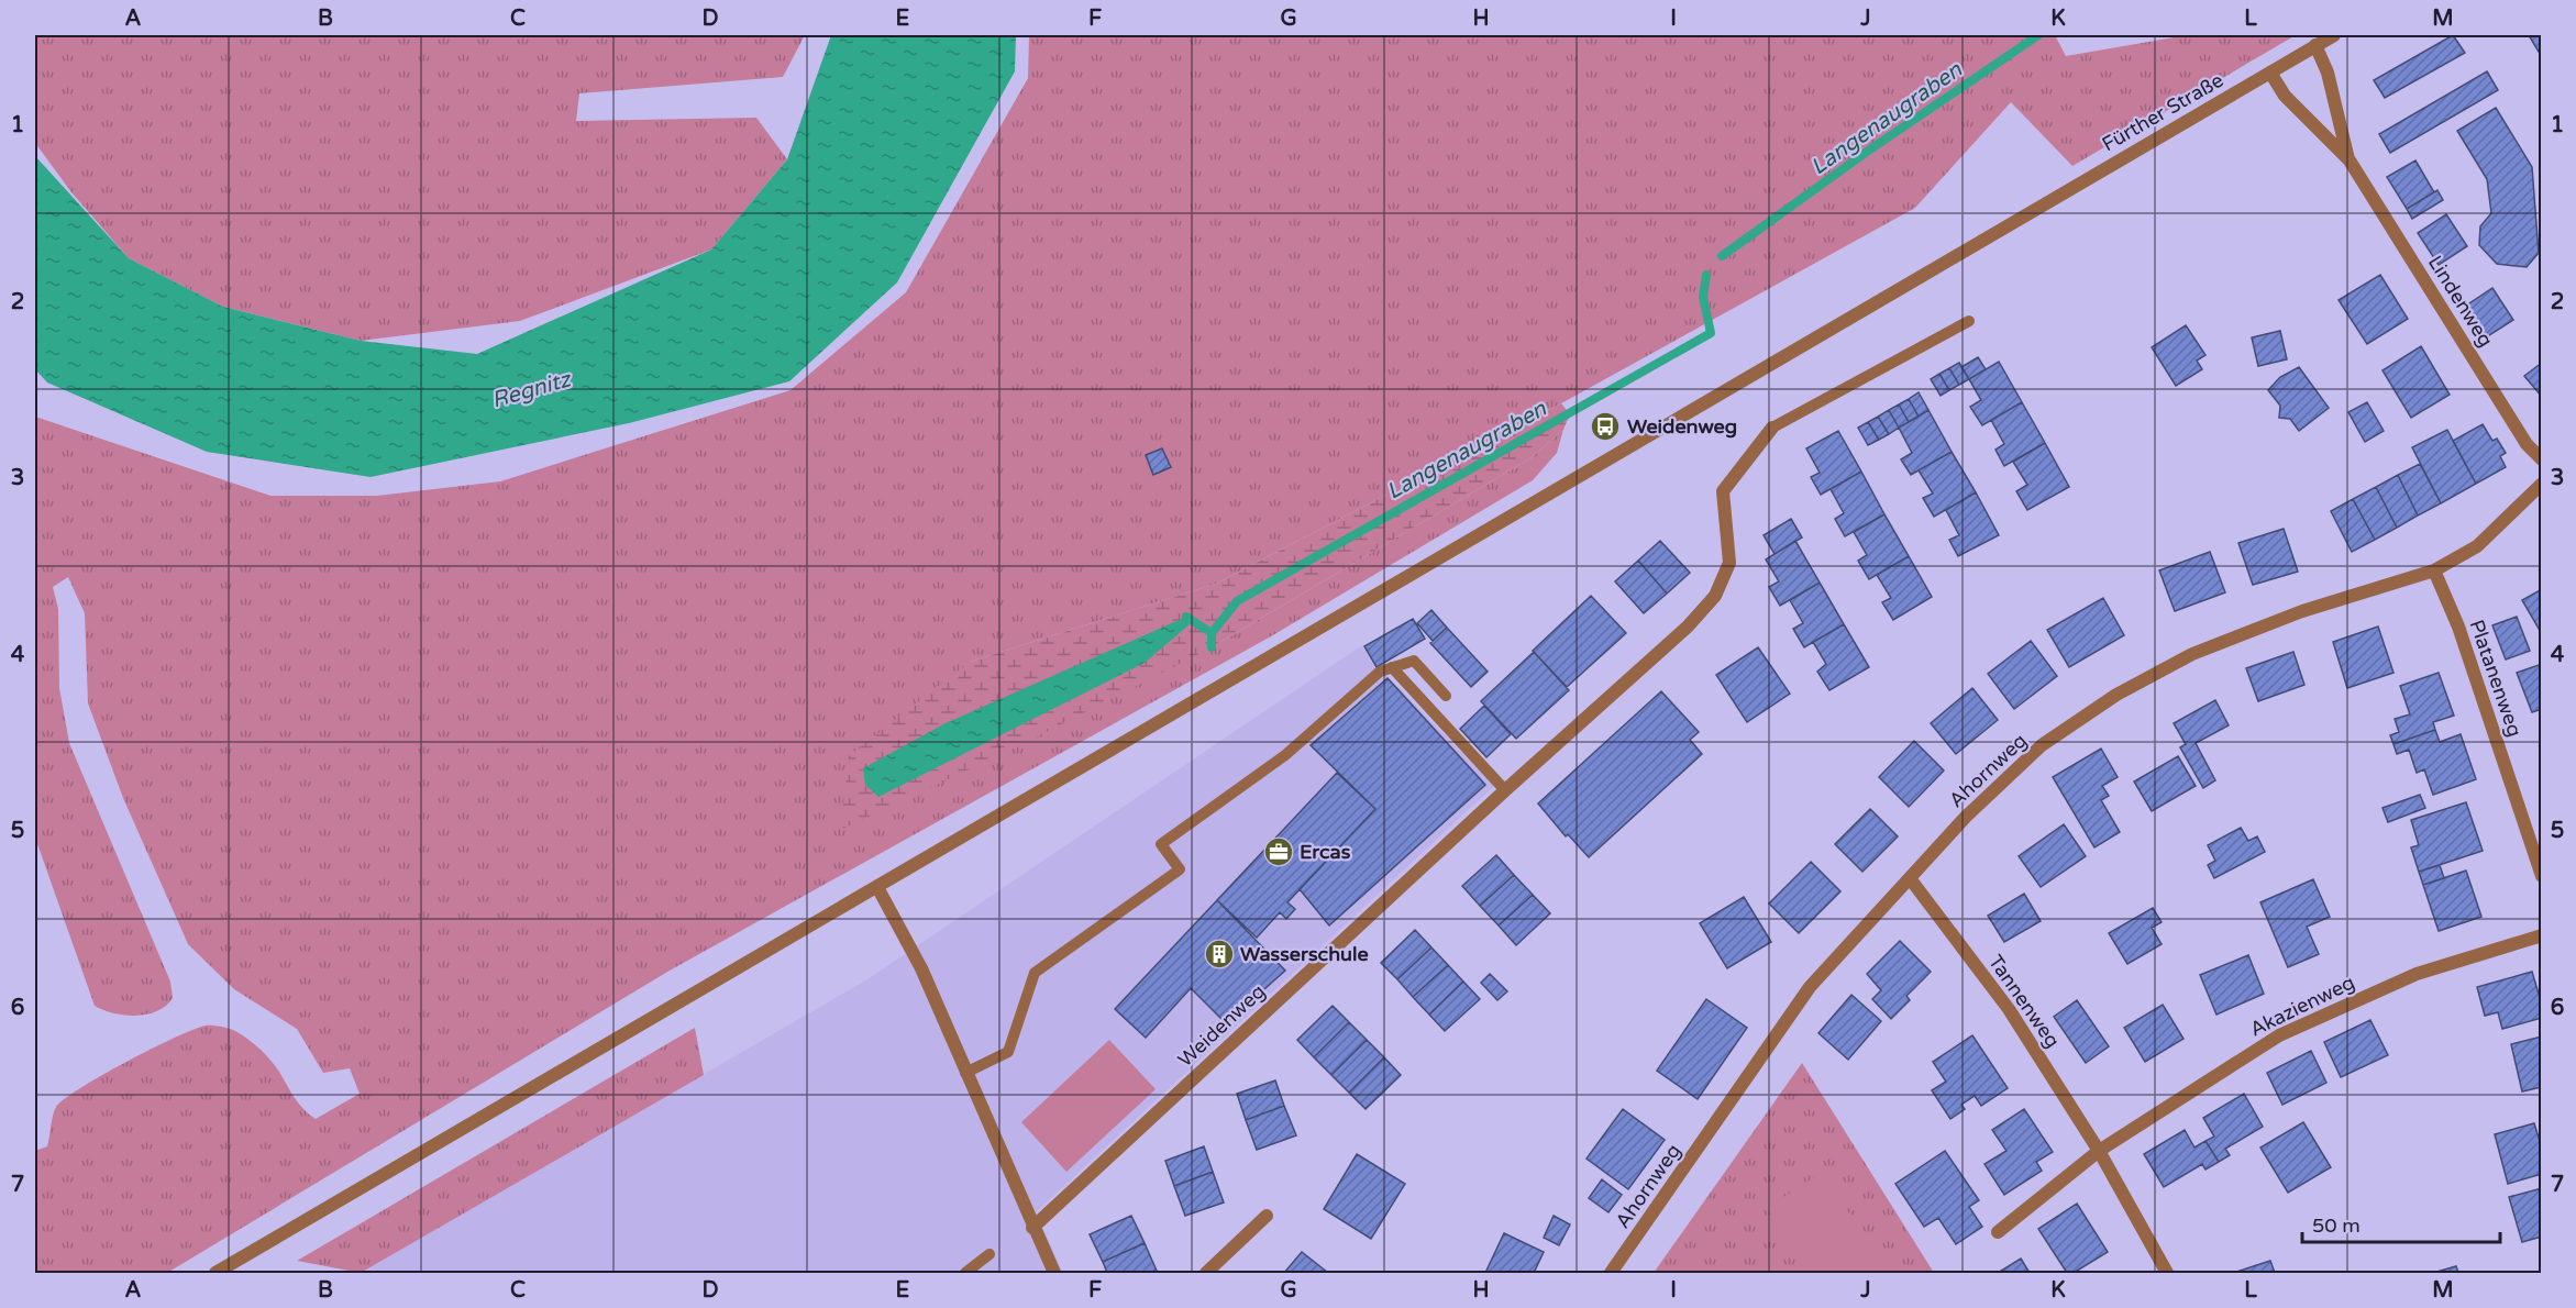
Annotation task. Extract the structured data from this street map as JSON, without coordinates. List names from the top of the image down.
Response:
{
  "streets": {
    "street": [
      "Fürther Straße",
      "Lindenweg",
      "Platanenweg",
      "Ahornweg",
      "Tannenweg",
      "Akazienweg",
      "Weidenweg"
    ]
  },
  "crossings": [
    ["Fürther Straße", "Lindenweg"],
    ["Platanenweg", "Ahornweg"],
    ["Ahornweg", "Tannenweg"],
    ["Tannenweg", "Akazienweg"]
  ],
  "water": ["Langenaugraben", "Regnitz"],
  "places": {
    "bus stop": ["Weidenweg"],
    "office": ["Ercas"],
    "building": ["Wasserschule"]
  },
  "scale_bar": "50 m",
  "grid": {
    "columns": [
      "A",
      "B",
      "C",
      "D",
      "E",
      "F",
      "G",
      "H",
      "I",
      "J",
      "K",
      "L",
      "M"
    ],
    "rows": [
      "1",
      "2",
      "3",
      "4",
      "5",
      "6",
      "7"
    ]
  }
}
